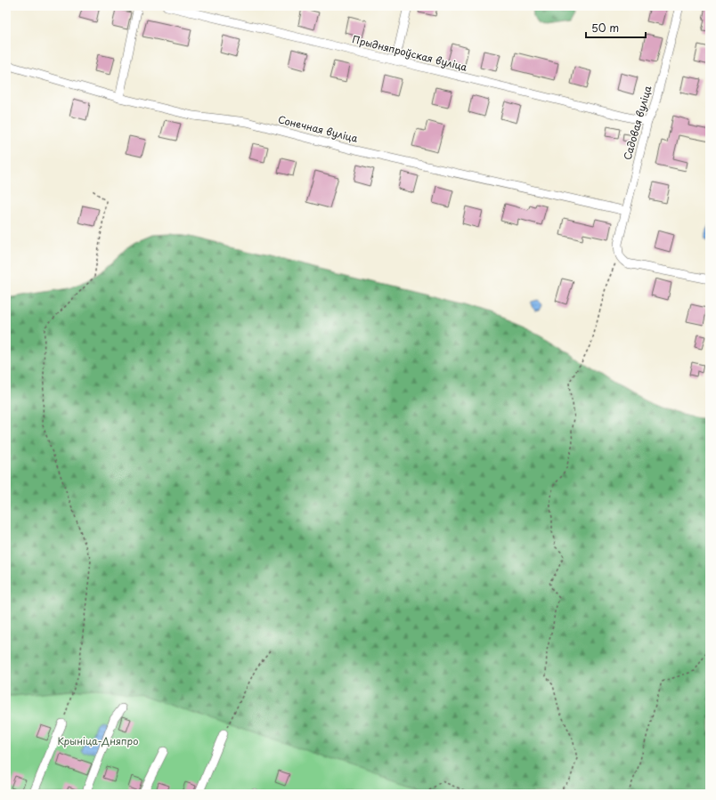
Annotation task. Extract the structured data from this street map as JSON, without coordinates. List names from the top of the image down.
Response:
{
  "streets": {
    "street": ["Прыдняпроўская вуліца", "Садовая вуліца", "Сонечная вуліца"]
  },
  "crossings": [
    ["Прыдняпроўская вуліца", "Садовая вуліца"],
    ["Садовая вуліца", "Сонечная вуліца"]
  ],
  "parks": ["Крыніца-Дняпро"],
  "scale_bar": "50 m"
}
